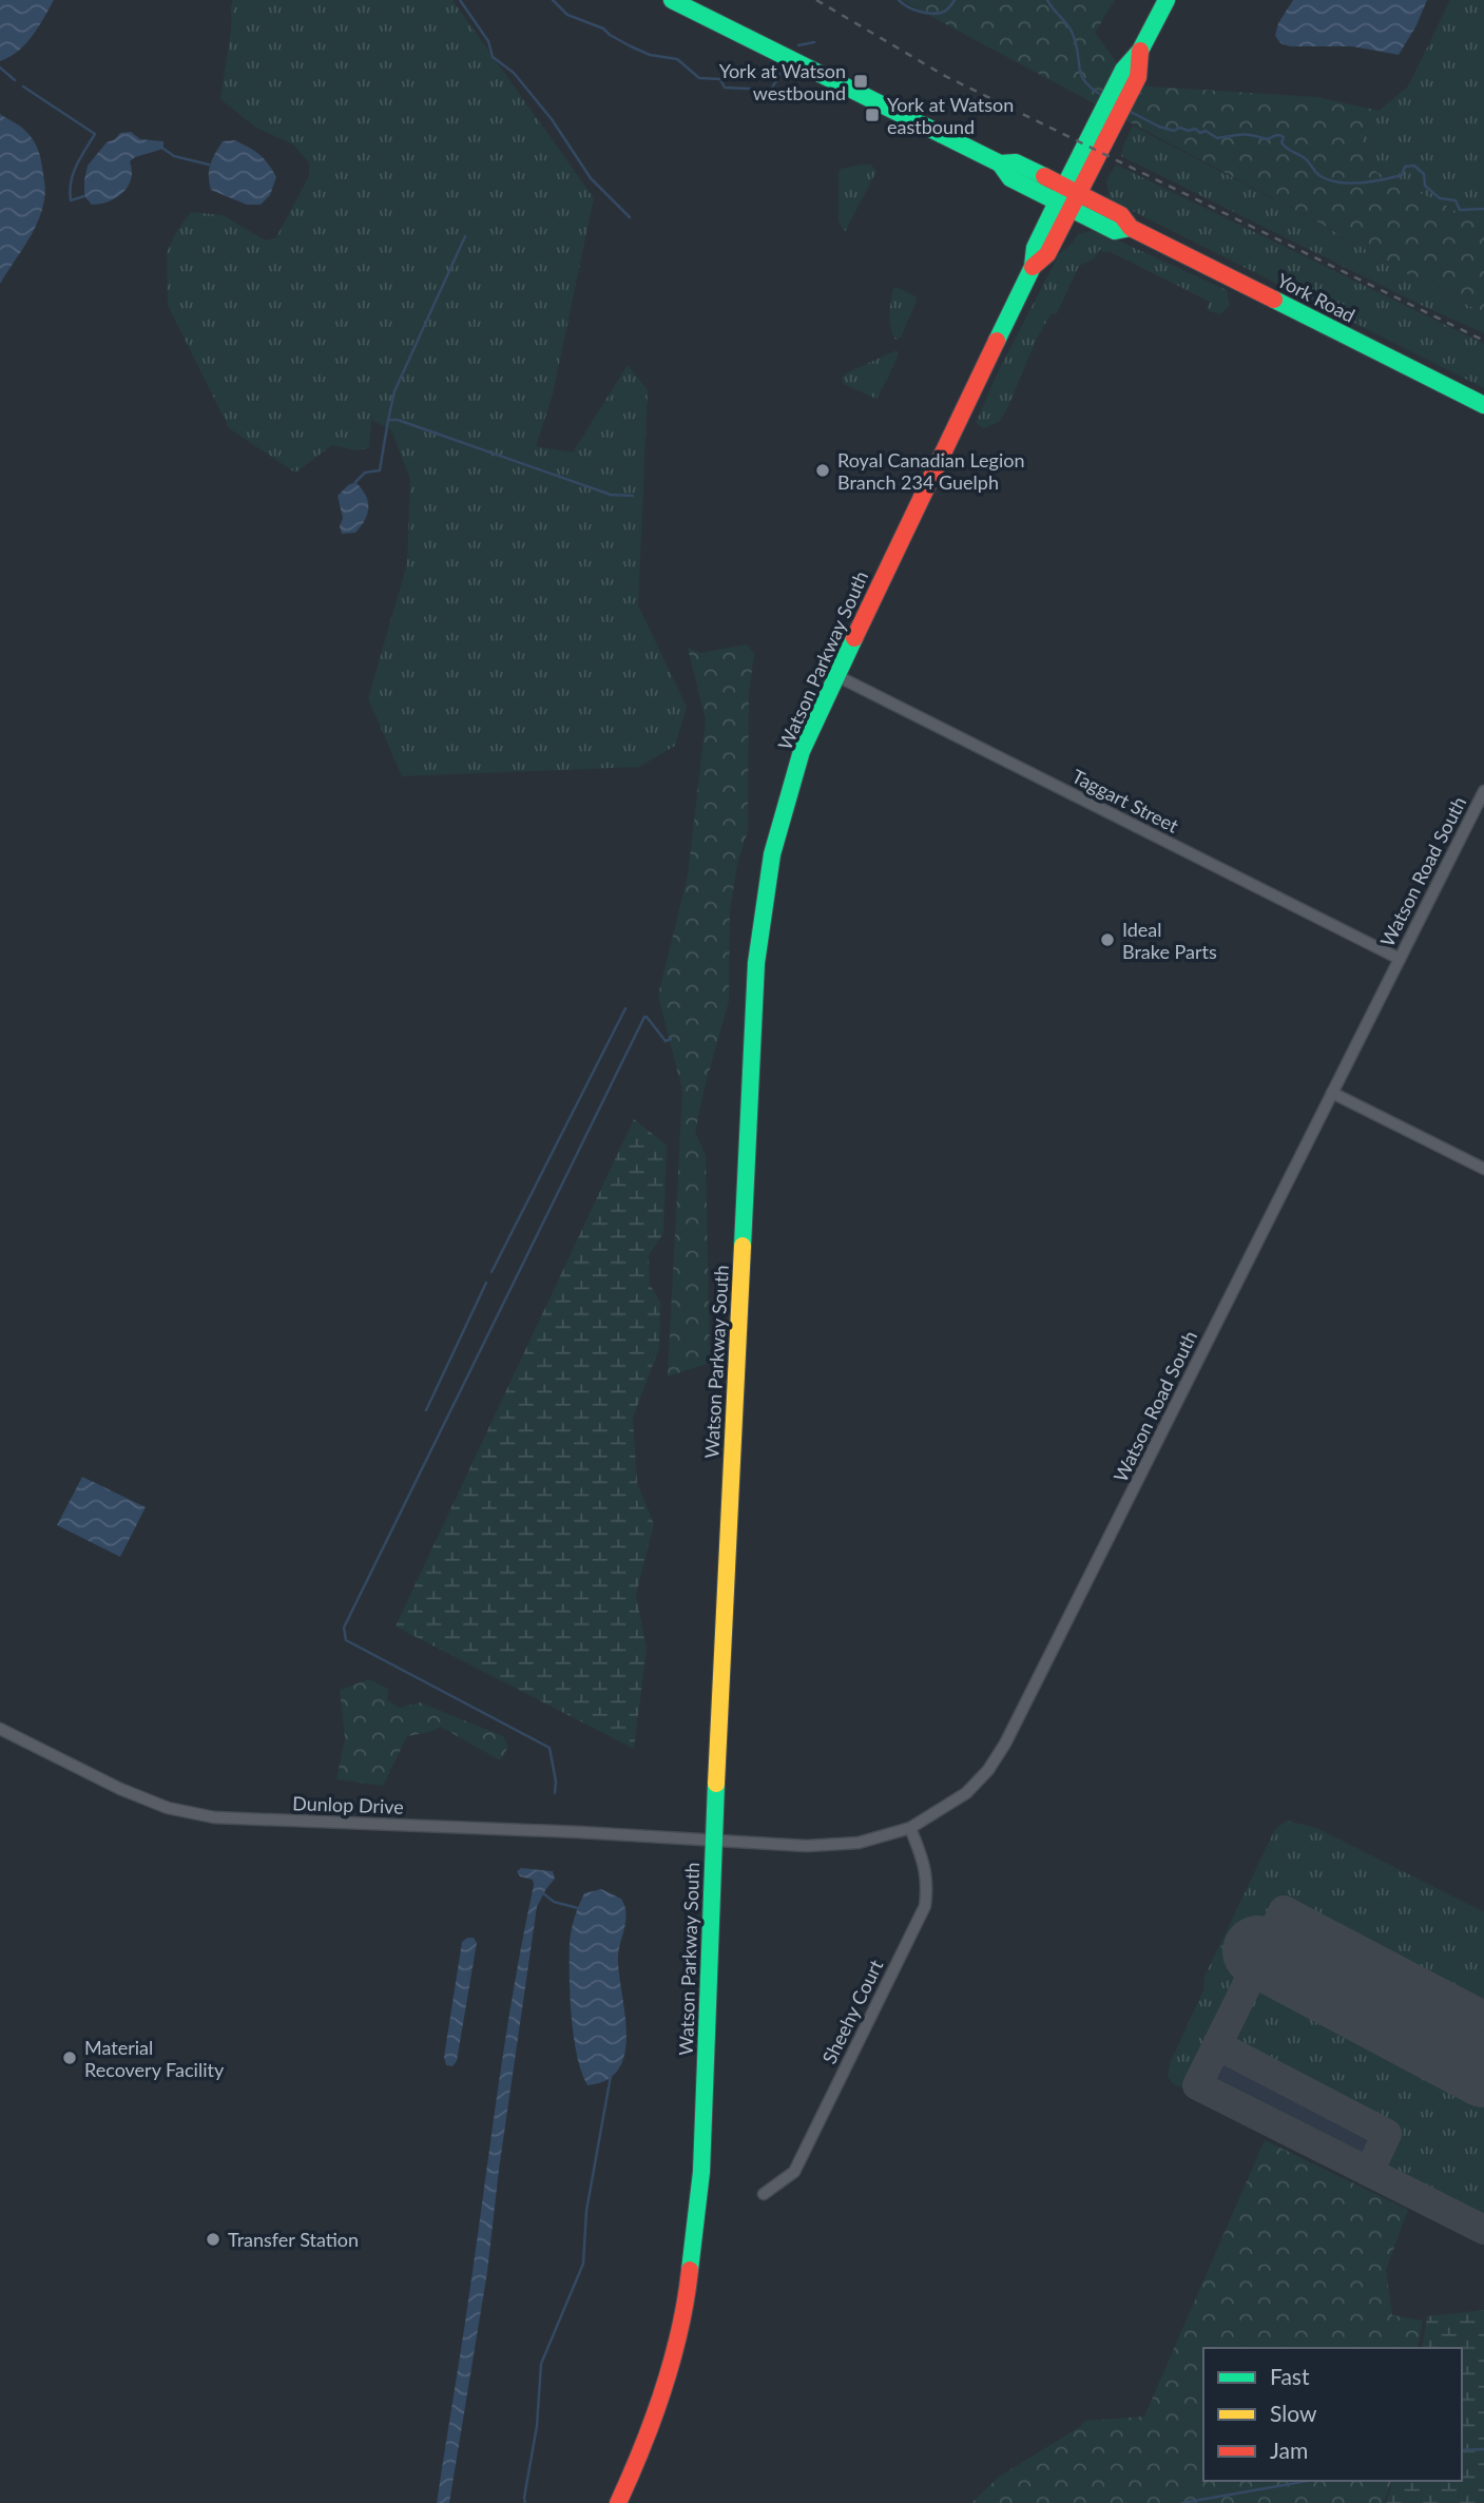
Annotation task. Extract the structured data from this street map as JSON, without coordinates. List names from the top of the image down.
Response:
{
  "streets": {
    "main road": ["York Road", "Watson Parkway South"],
    "street": [
      "Taggart Street",
      "Watson Road South",
      "Dunlop Drive",
      "Sheehy Court"
    ]
  },
  "crossings": [
    ["York Road", "Watson Parkway South"],
    ["Watson Parkway South", "Taggart Street"],
    ["Watson Parkway South", "Watson Road South"],
    ["Watson Parkway South", "Dunlop Drive"],
    ["Taggart Street", "Watson Road South"],
    ["Watson Road South", "Dunlop Drive"],
    ["Watson Road South", "Sheehy Court"]
  ],
  "places": {
    "transit": ["York at Watson westbound", "York at Watson eastbound"],
    "other": [
      "Royal Canadian Legion Branch 234 Guelph",
      "Ideal Brake Parts",
      "Material Recovery Facility",
      "Transfer Station"
    ]
  },
  "legend": ["Fast", "Slow", "Jam"]
}
